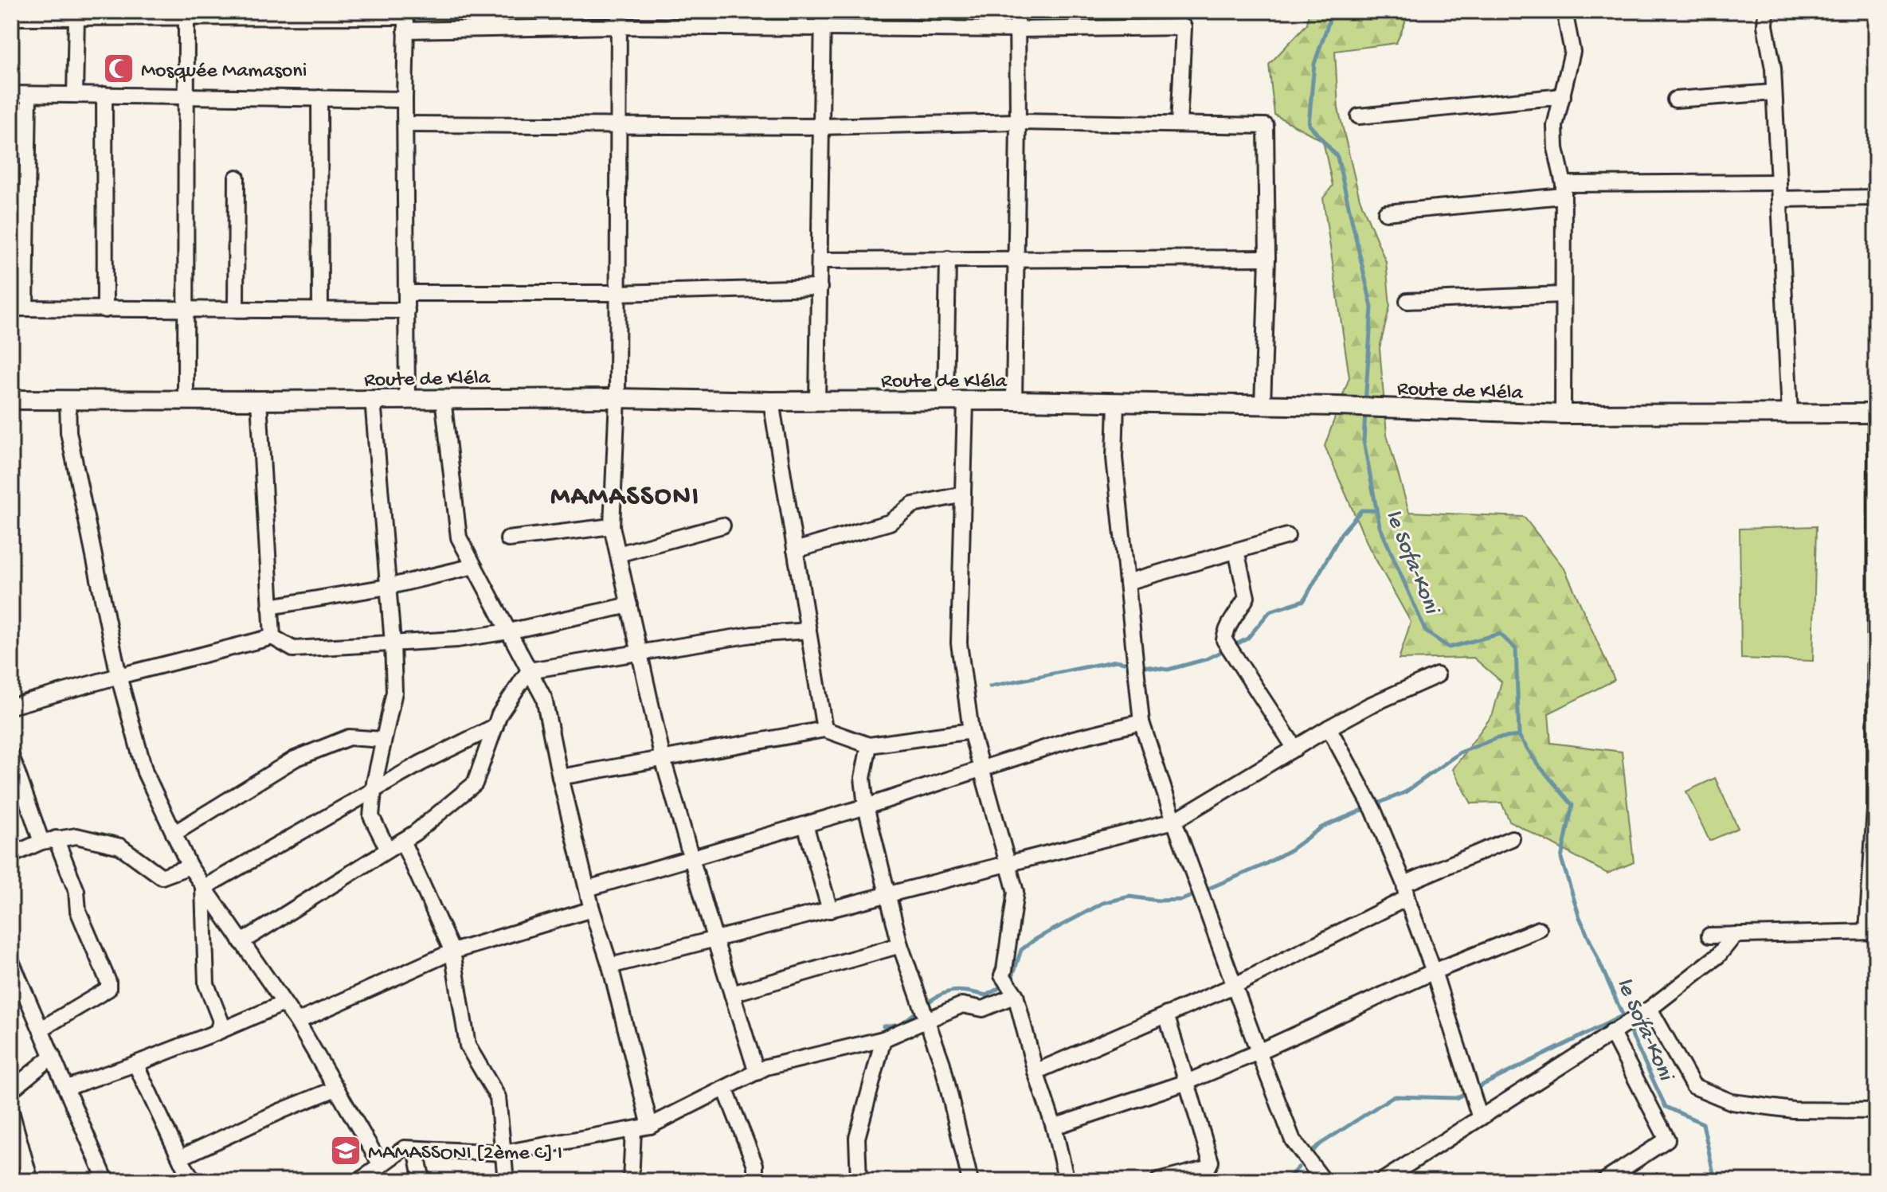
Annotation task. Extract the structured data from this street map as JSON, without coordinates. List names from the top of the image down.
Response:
{
  "streets": {
    "main road": ["Route de Kléla"]
  },
  "districts": ["MAMASSONI"],
  "water": ["le Sofa-Koni"],
  "places": {
    "mosque": ["Mosquée Mamasoni"],
    "school or university": ["MAMASSONI [2ème C] I"]
  }
}
